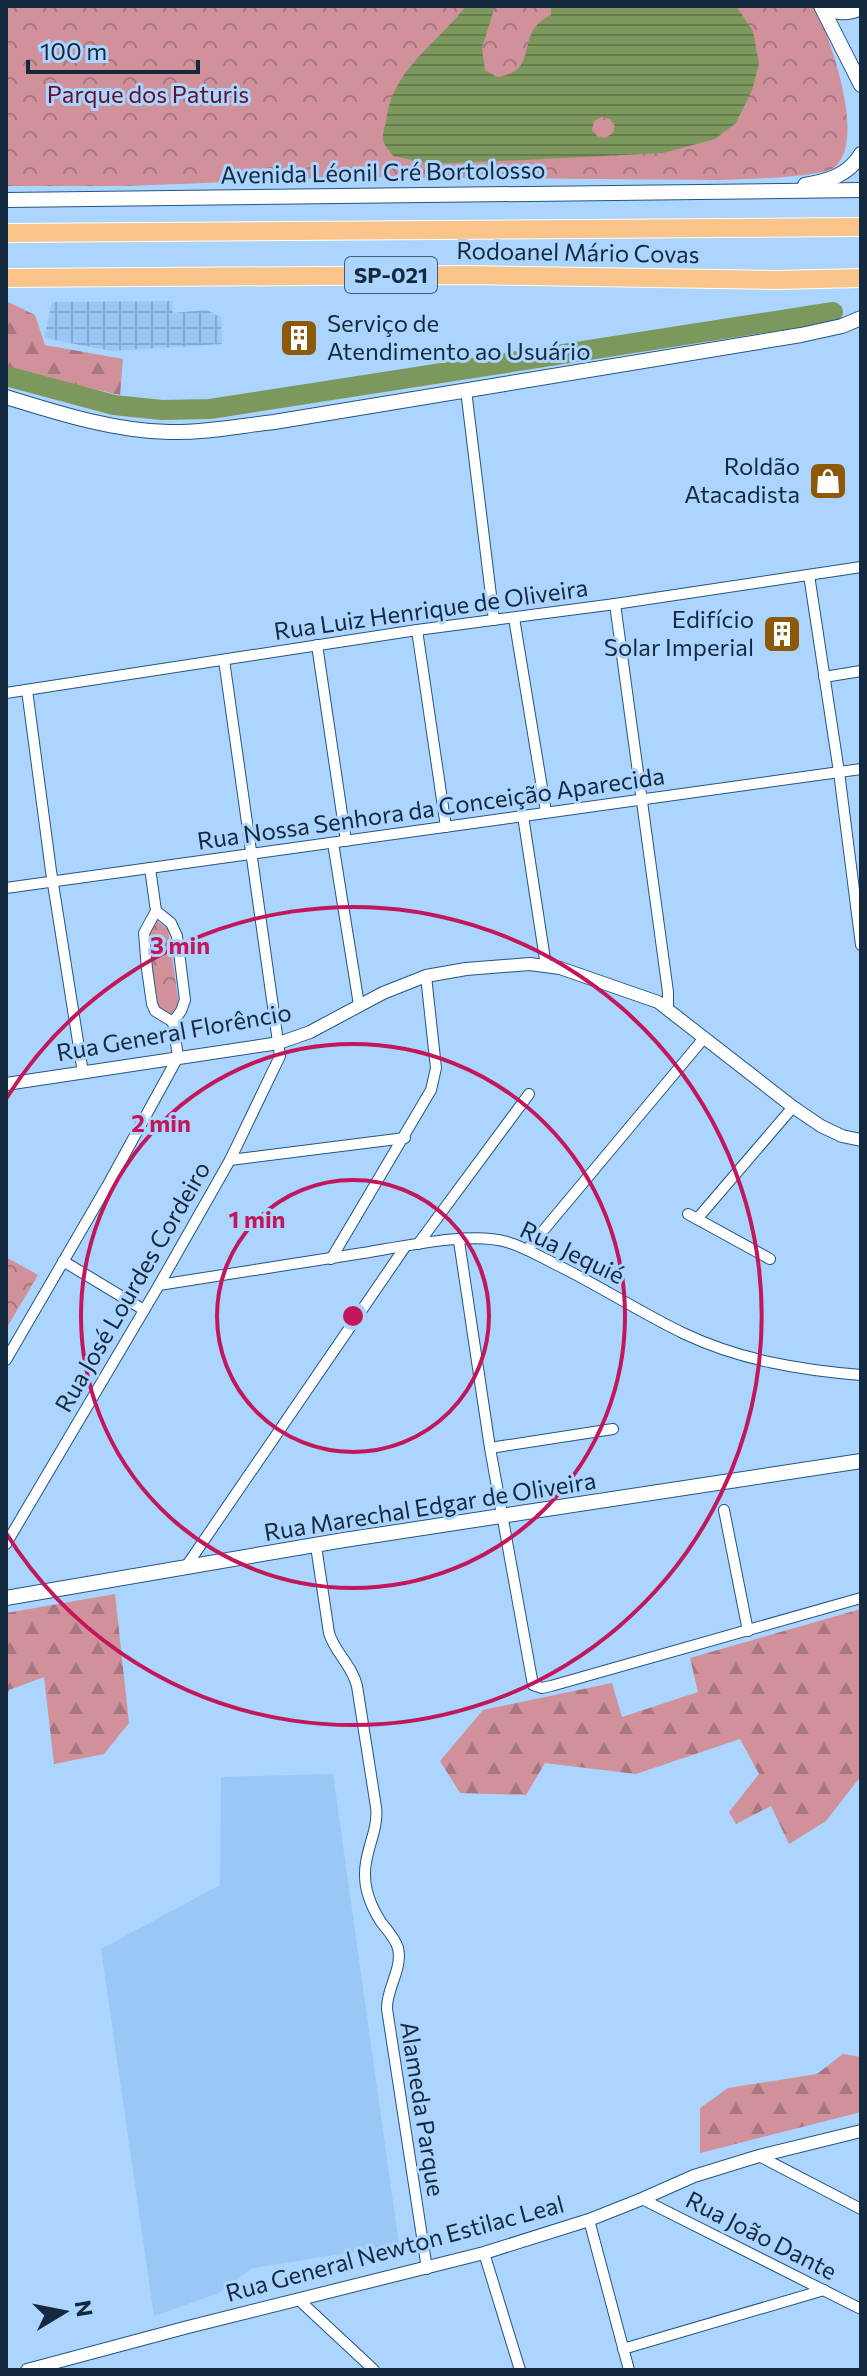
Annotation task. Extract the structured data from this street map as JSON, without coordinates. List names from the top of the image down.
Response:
{
  "streets": {
    "highway": ["Rodoanel Mário Covas", "SP-021"],
    "main road": ["Avenida Léonil Cré Bortolosso", "Rua Marechal Edgar de Oliveira"],
    "street": [
      "Rua Luiz Henrique de Oliveira",
      "Rua Nossa Senhora da Conceição Aparecida",
      "Rua General Florêncio",
      "Rua Jequié",
      "Rua José Lourdes Cordeiro",
      "Alameda Parque",
      "Rua João Dante",
      "Rua General Newton Estilac Leal"
    ]
  },
  "crossings": [
    ["Rua General Florêncio", "Rua José Lourdes Cordeiro"],
    ["Rua Jequié", "Rua José Lourdes Cordeiro"],
    ["Rua Marechal Edgar de Oliveira", "Alameda Parque"],
    ["Alameda Parque", "Rua General Newton Estilac Leal"],
    ["Rua João Dante", "Rua General Newton Estilac Leal"]
  ],
  "parks": ["Parque dos Paturis"],
  "places": {
    "building": ["Serviço de Atendimento ao Usuário", "Edifício Solar Imperial"],
    "shop": ["Roldão Atacadista"]
  },
  "scale_bar": "100 m",
  "north": "right",
  "rings": ["3 min", "2 min", "1 min"]
}
